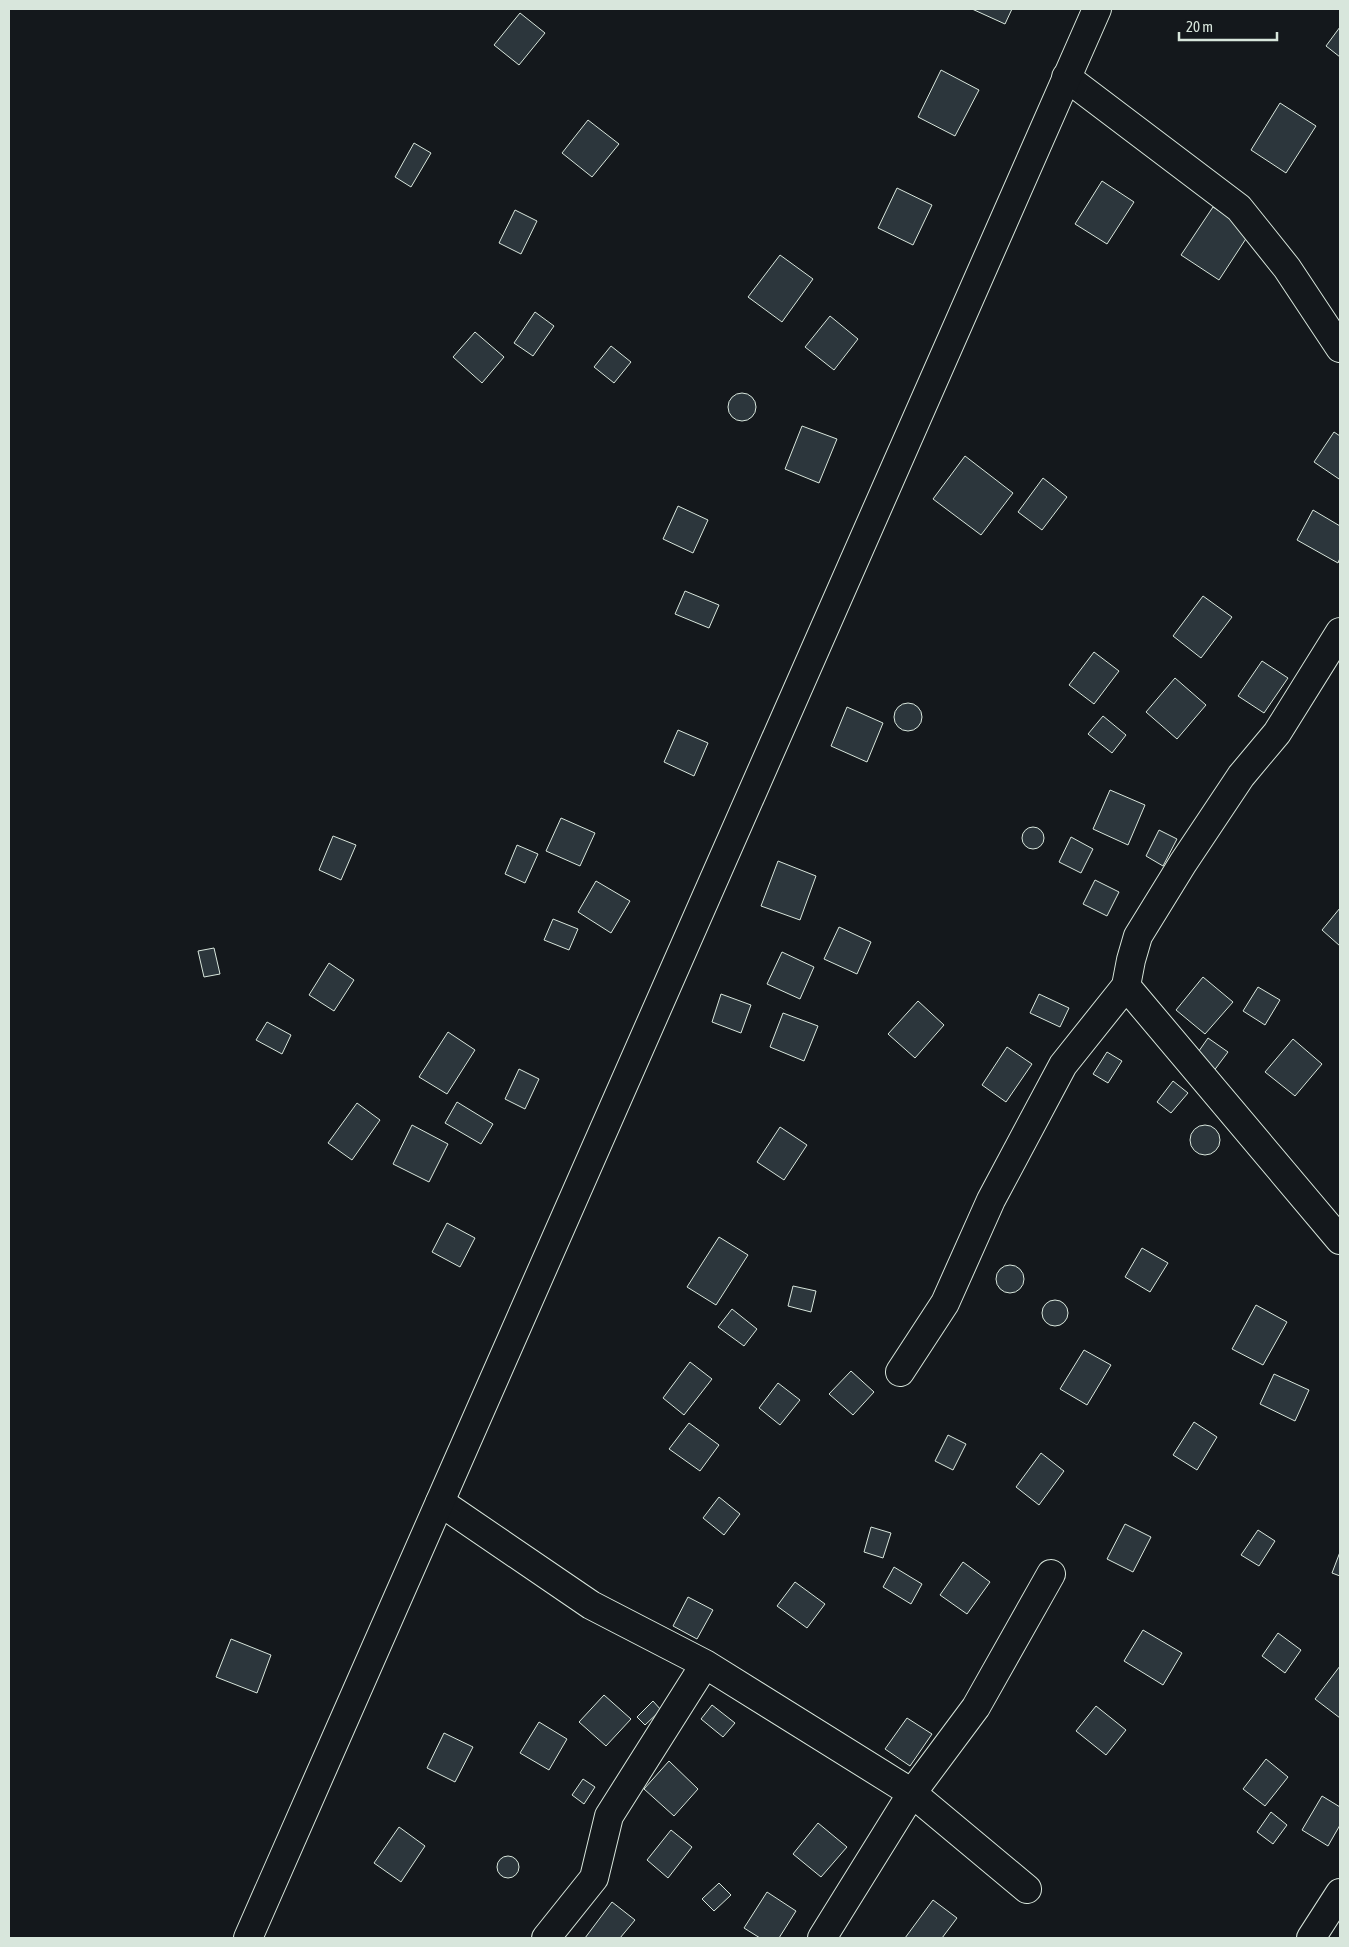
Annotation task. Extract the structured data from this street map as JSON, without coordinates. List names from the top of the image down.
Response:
{
  "scale_bar": "20 m"
}
